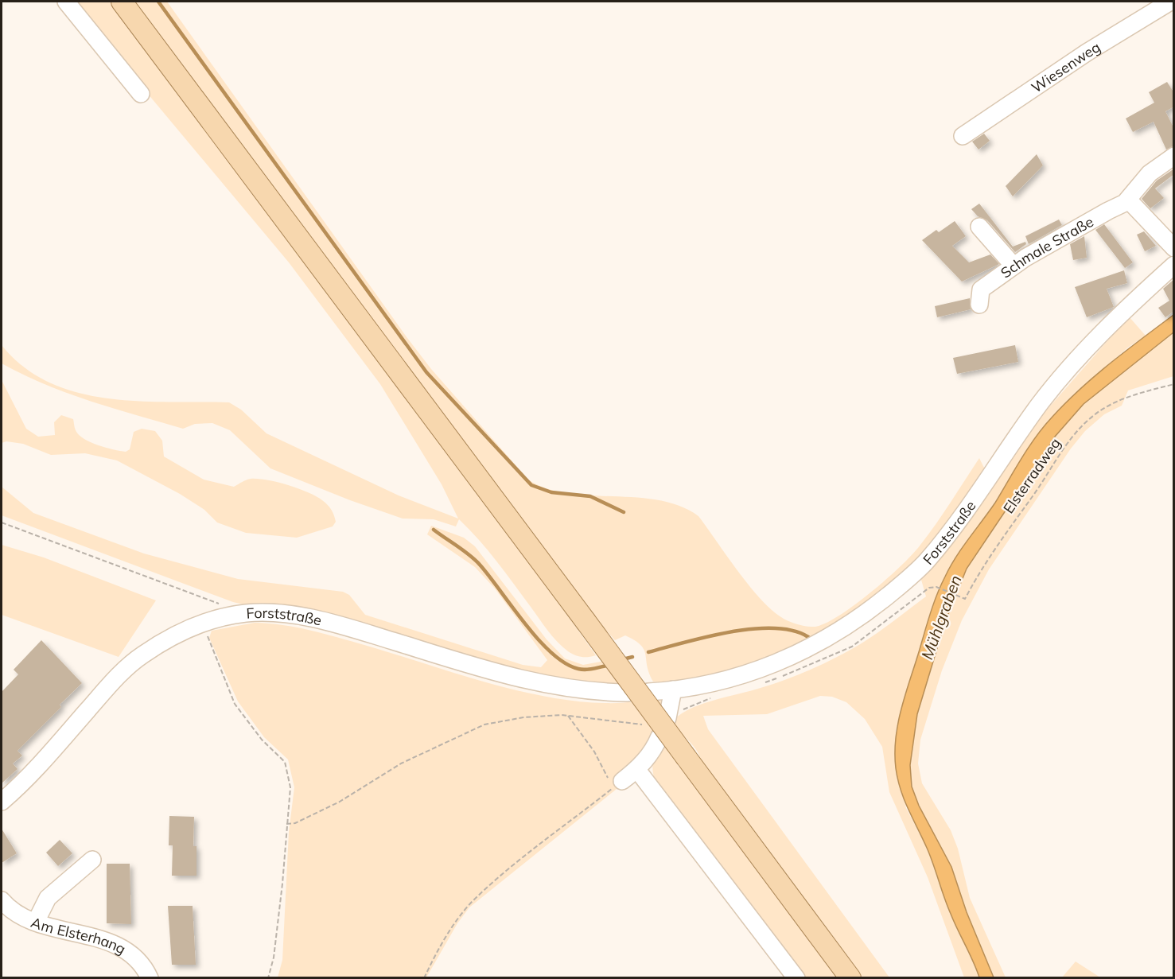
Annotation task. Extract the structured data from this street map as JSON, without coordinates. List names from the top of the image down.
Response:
{
  "streets": {
    "street": [
      "Wiesenweg",
      "Schmale Straße",
      "Forststraße",
      "Am Elsterhang"
    ],
    "path": ["Elsterradweg"]
  },
  "water": ["Mühlgraben"]
}
